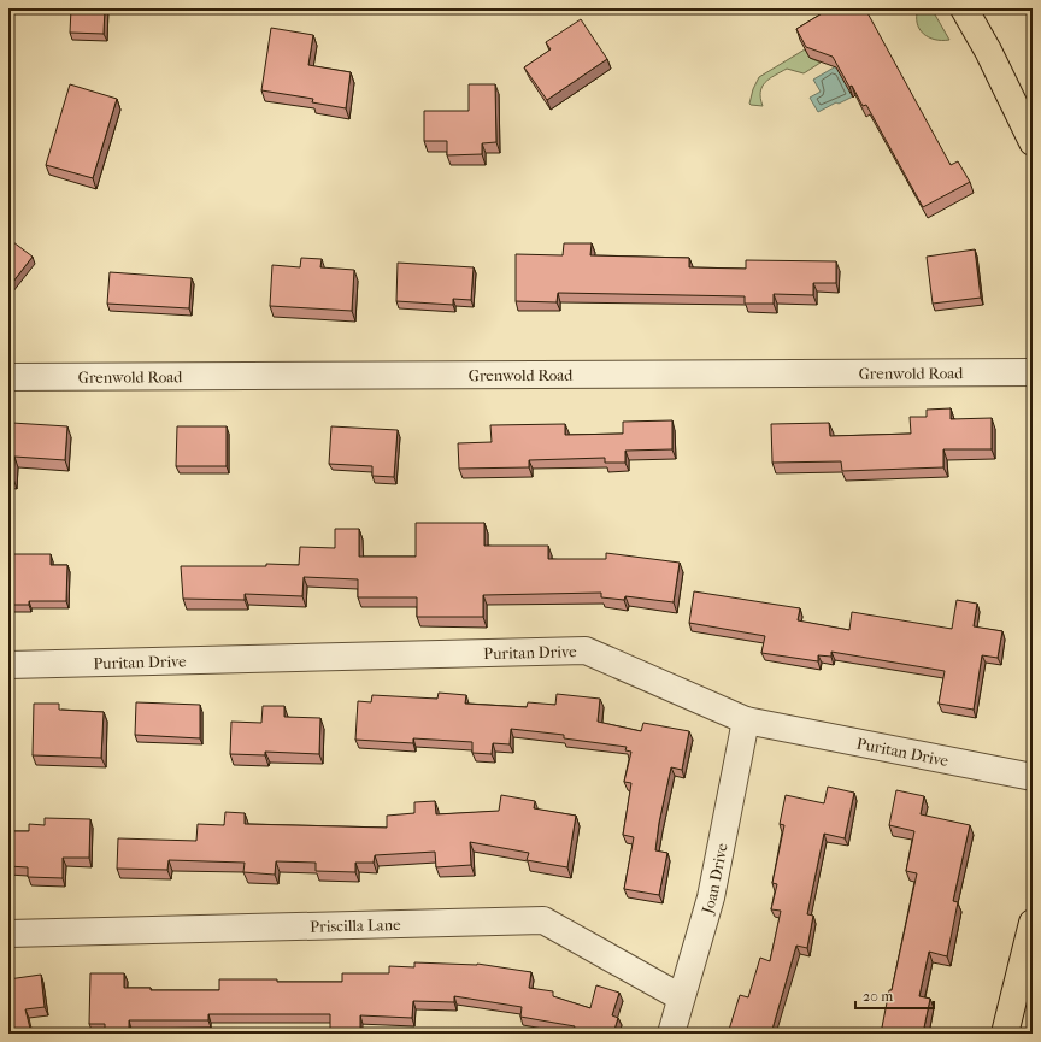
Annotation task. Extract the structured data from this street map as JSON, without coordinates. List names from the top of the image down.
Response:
{
  "streets": {
    "street": [
      "Grenwold Road",
      "Puritan Drive",
      "Joan Drive",
      "Priscilla Lane"
    ]
  },
  "crossings": [
    ["Puritan Drive", "Joan Drive"],
    ["Joan Drive", "Priscilla Lane"]
  ],
  "scale_bar": "20 m"
}
